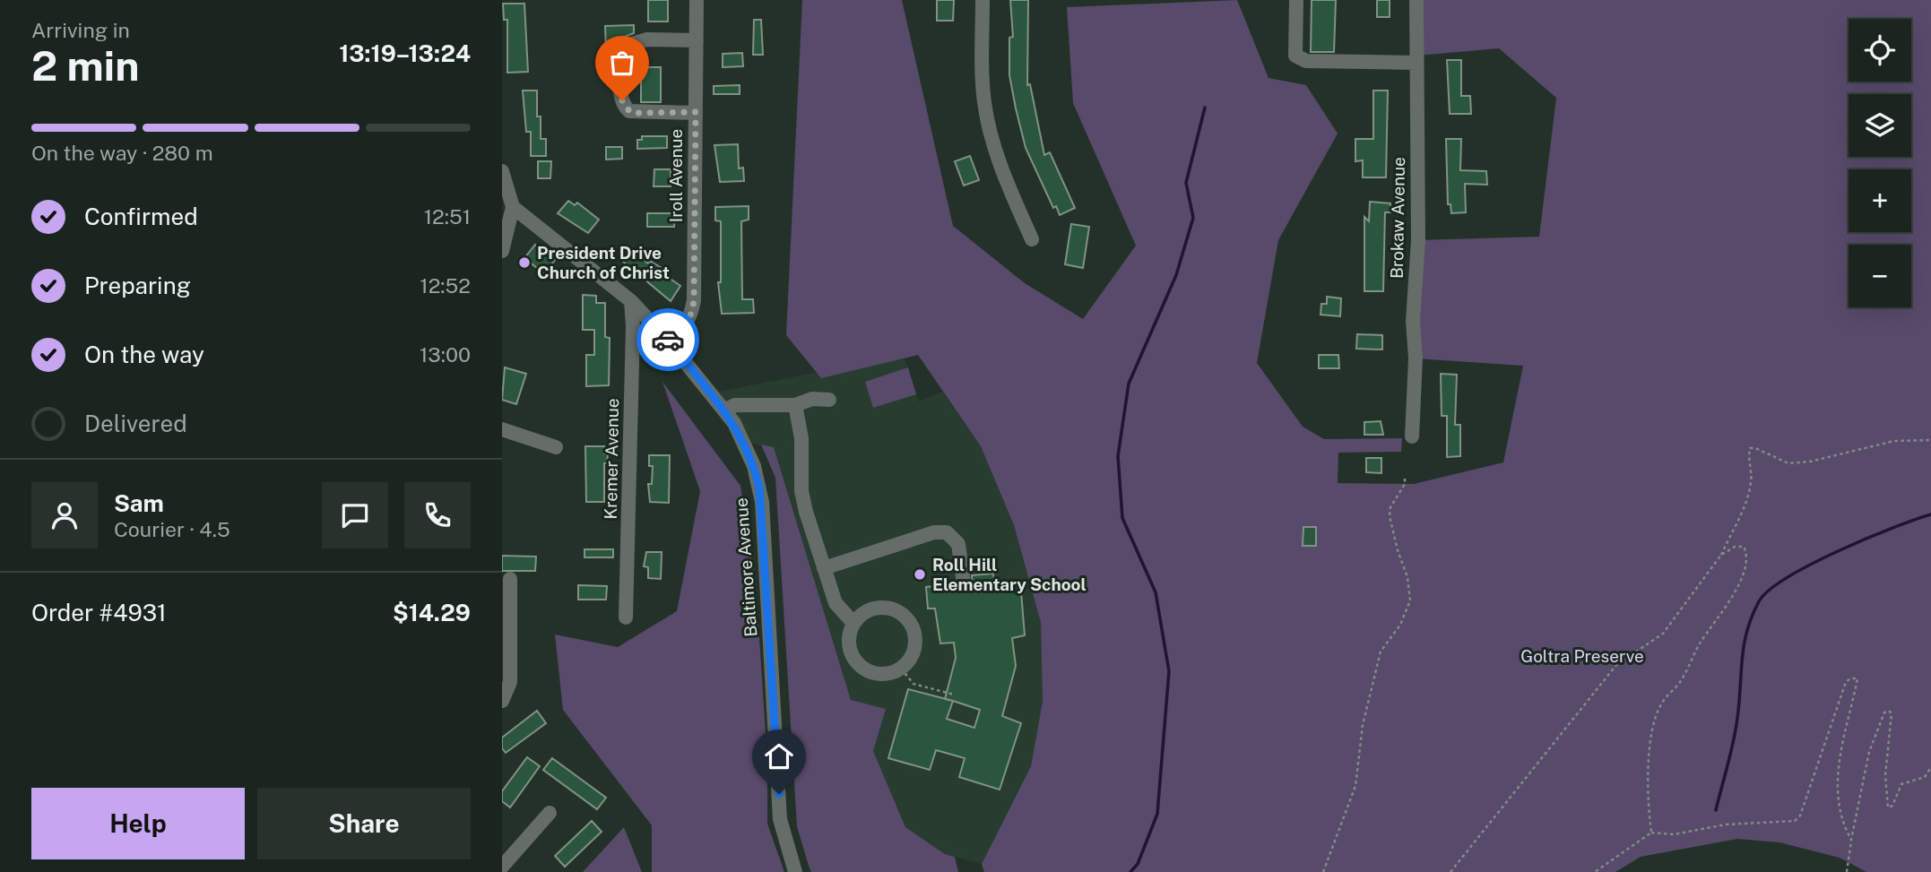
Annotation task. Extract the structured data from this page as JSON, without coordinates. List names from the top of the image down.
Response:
{
  "streets": {
    "street": [
      "Iroll Avenue",
      "Brokaw Avenue",
      "Kremer Avenue",
      "Baltimore Avenue"
    ]
  },
  "crossings": [
    ["Iroll Avenue", "Baltimore Avenue"],
    ["Kremer Avenue", "Baltimore Avenue"]
  ],
  "parks": ["Goltra Preserve"],
  "places": ["President Drive Church of Christ", "Roll Hill Elementary School"],
  "page": {
    "heading": ["2 min", "Arriving in", "13:19–13:24"],
    "panel": [
      "Sam",
      "Courier · 4.5",
      "Order #4931",
      "$14.29"
    ],
    "map_buttons": ["+", "−"],
    "bar": "On the way · 280 m",
    "list": [
      ["Confirmed", "12:51"],
      ["Preparing", "12:52"],
      ["On the way", "13:00"],
      "Delivered"
    ],
    "buttons": ["Help", "Share"]
  }
}
